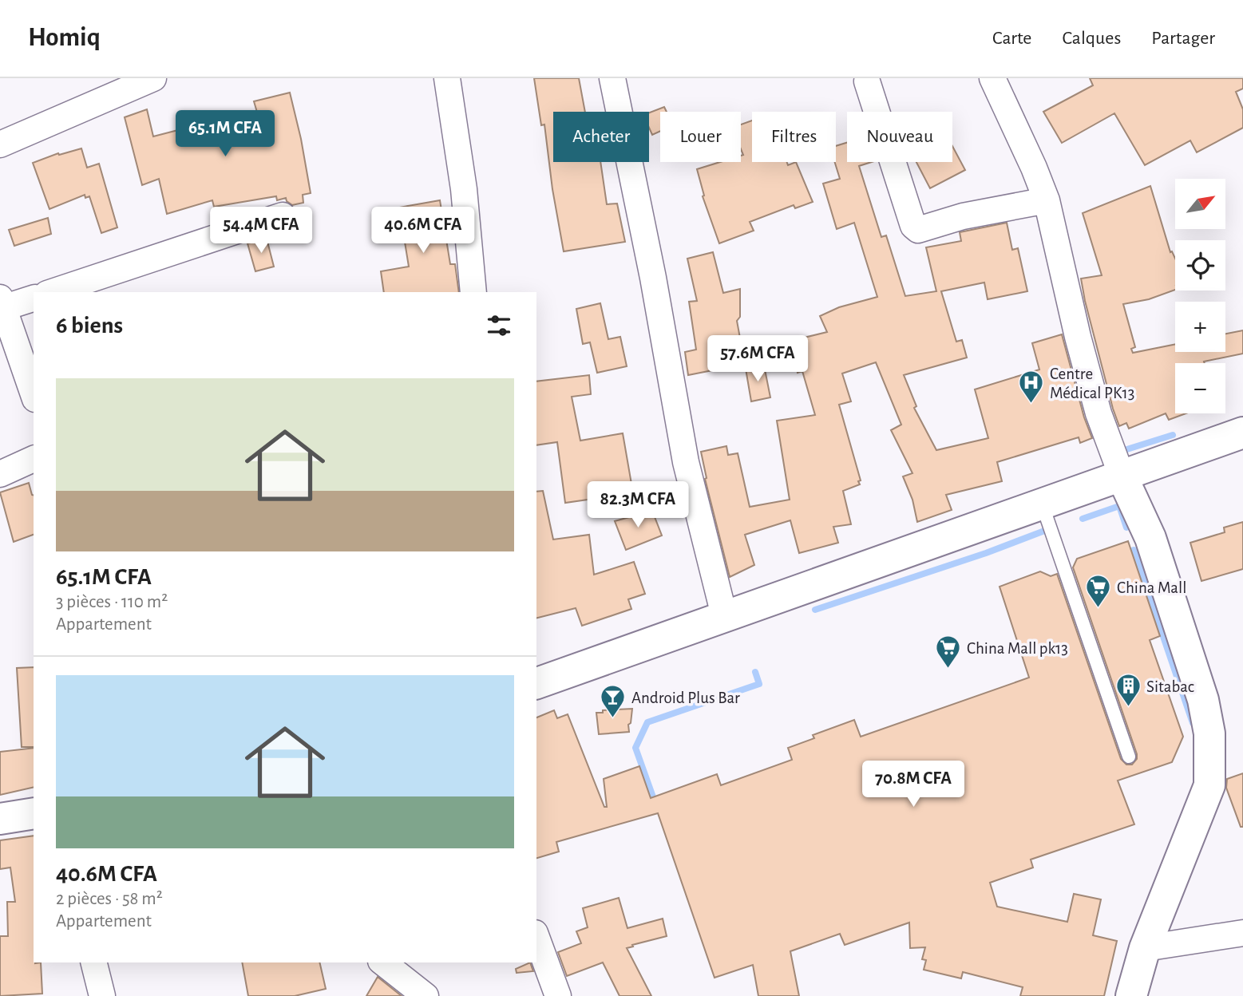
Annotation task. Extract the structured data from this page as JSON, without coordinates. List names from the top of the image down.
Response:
{
  "places": {
    "hospital": ["Centre Médical PK13"],
    "supermarket": ["China Mall", "China Mall pk13"],
    "building": ["Sitabac"],
    "bar": ["Android Plus Bar"]
  },
  "north": "top right",
  "page": {
    "header": "Homiq",
    "nav": ["Carte", "Calques", "Partager"],
    "price": [
      "65.1M CFA",
      "54.4M CFA",
      "40.6M CFA",
      "57.6M CFA",
      "82.3M CFA",
      "70.8M CFA"
    ],
    "chip": [
      "Acheter",
      "Louer",
      "Filtres",
      "Nouveau"
    ],
    "map_buttons": ["+", "−"],
    "heading": "6 biens",
    "list": [
      {
        "name": "65.1M CFA",
        "note": "3 pièces · 110 m² · Appartement"
      },
      {
        "name": "40.6M CFA",
        "note": "2 pièces · 58 m² · Appartement"
      }
    ]
  }
}
